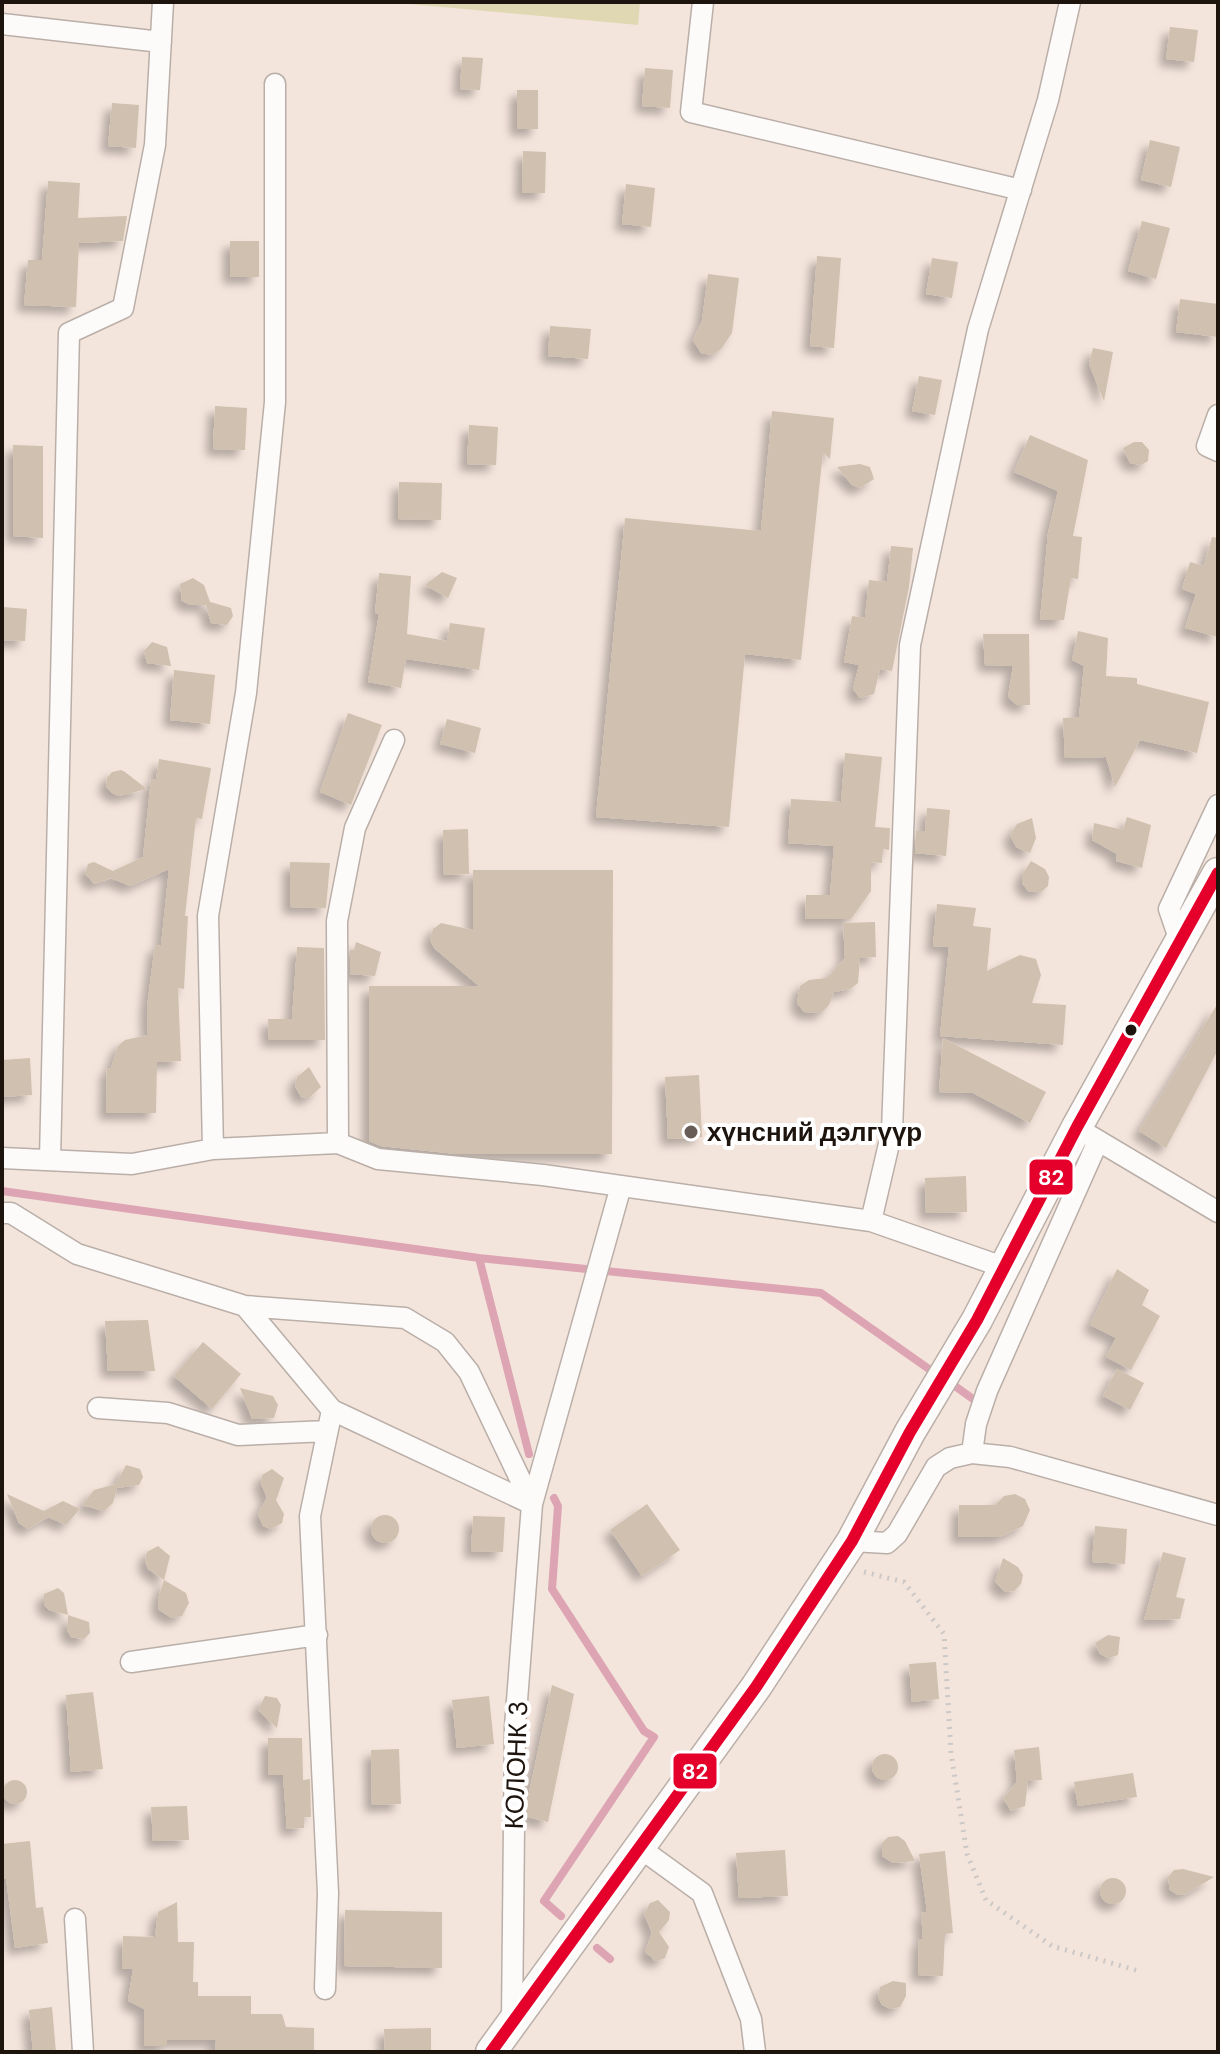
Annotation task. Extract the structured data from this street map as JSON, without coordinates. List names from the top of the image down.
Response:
{
  "streets": {
    "street": ["КОЛОНК 3"]
  },
  "places": ["хүнсний дэлгүүр"],
  "lines": ["transit line 82"]
}
